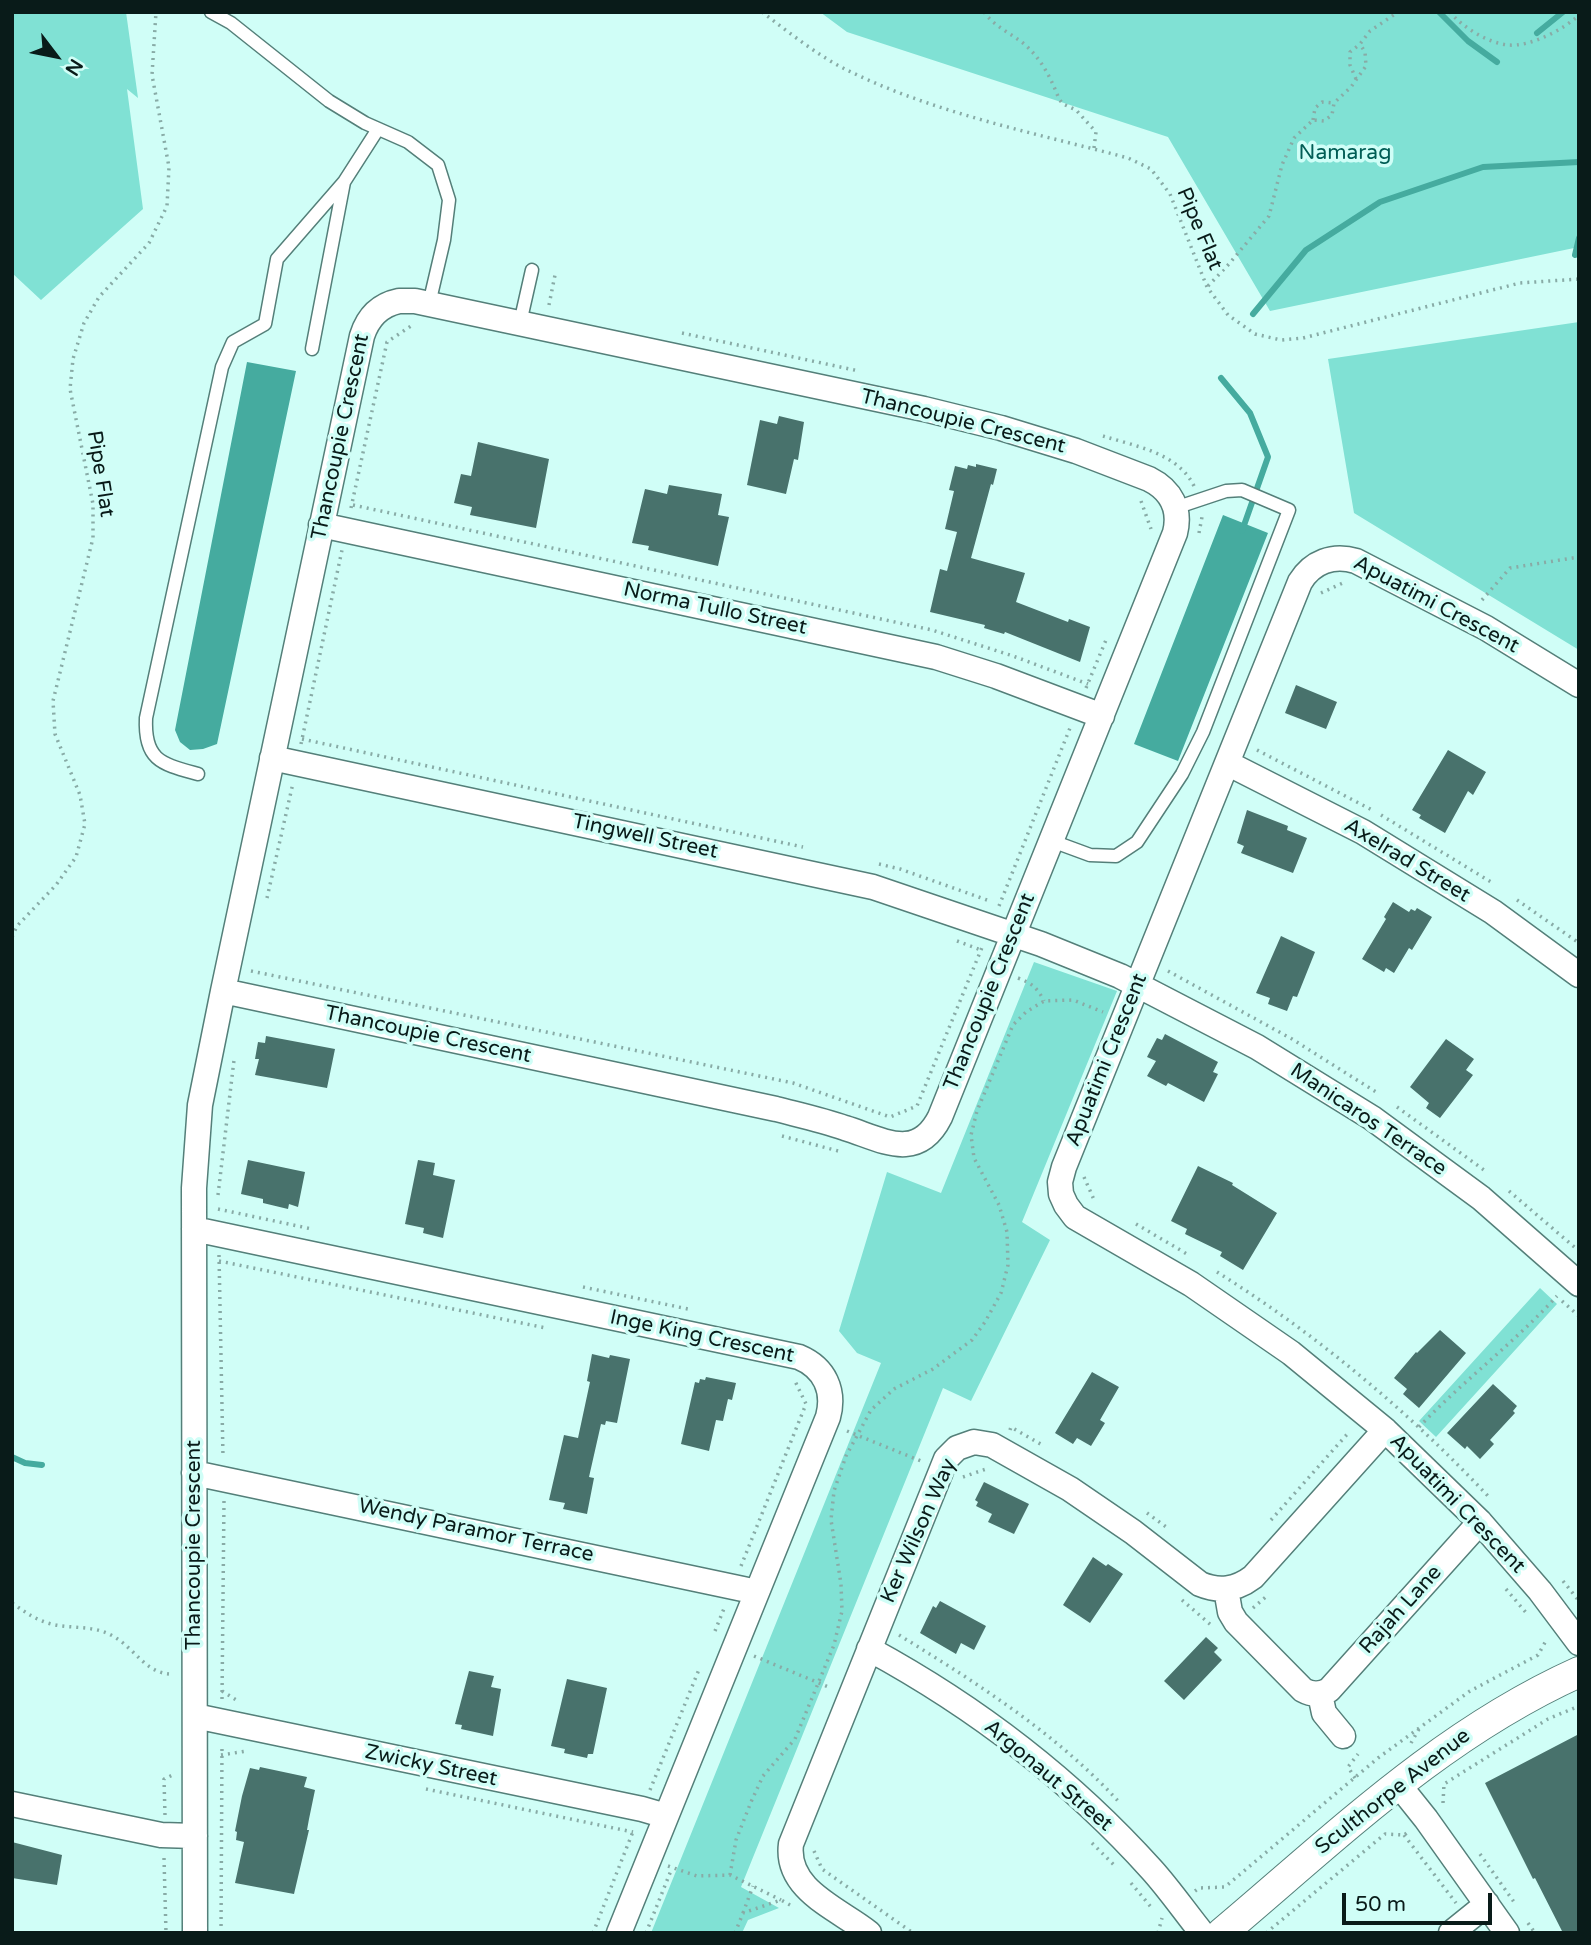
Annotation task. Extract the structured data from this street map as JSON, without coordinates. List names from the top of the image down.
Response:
{
  "streets": {
    "street": [
      "Thancoupie Crescent",
      "Apuatimi Crescent",
      "Norma Tullo Street",
      "Tingwell Street",
      "Axelrad Street",
      "Manicaros Terrace",
      "Inge King Crescent",
      "Wendy Paramor Terrace",
      "Ker Wilson Way",
      "Rajah Lane",
      "Zwicky Street",
      "Argonaut Street",
      "Sculthorpe Avenue"
    ],
    "path": ["Pipe Flat"]
  },
  "crossings": [
    ["Thancoupie Crescent", "Norma Tullo Street"],
    ["Thancoupie Crescent", "Tingwell Street"],
    ["Thancoupie Crescent", "Inge King Crescent"],
    ["Thancoupie Crescent", "Wendy Paramor Terrace"],
    ["Thancoupie Crescent", "Zwicky Street"],
    ["Apuatimi Crescent", "Tingwell Street"],
    ["Apuatimi Crescent", "Axelrad Street"],
    ["Apuatimi Crescent", "Manicaros Terrace"],
    ["Apuatimi Crescent", "Rajah Lane"],
    ["Tingwell Street", "Manicaros Terrace"],
    ["Inge King Crescent", "Wendy Paramor Terrace"],
    ["Inge King Crescent", "Zwicky Street"],
    ["Ker Wilson Way", "Argonaut Street"]
  ],
  "parks": ["Namarag"],
  "scale_bar": "50 m",
  "north": "bottom right"
}
